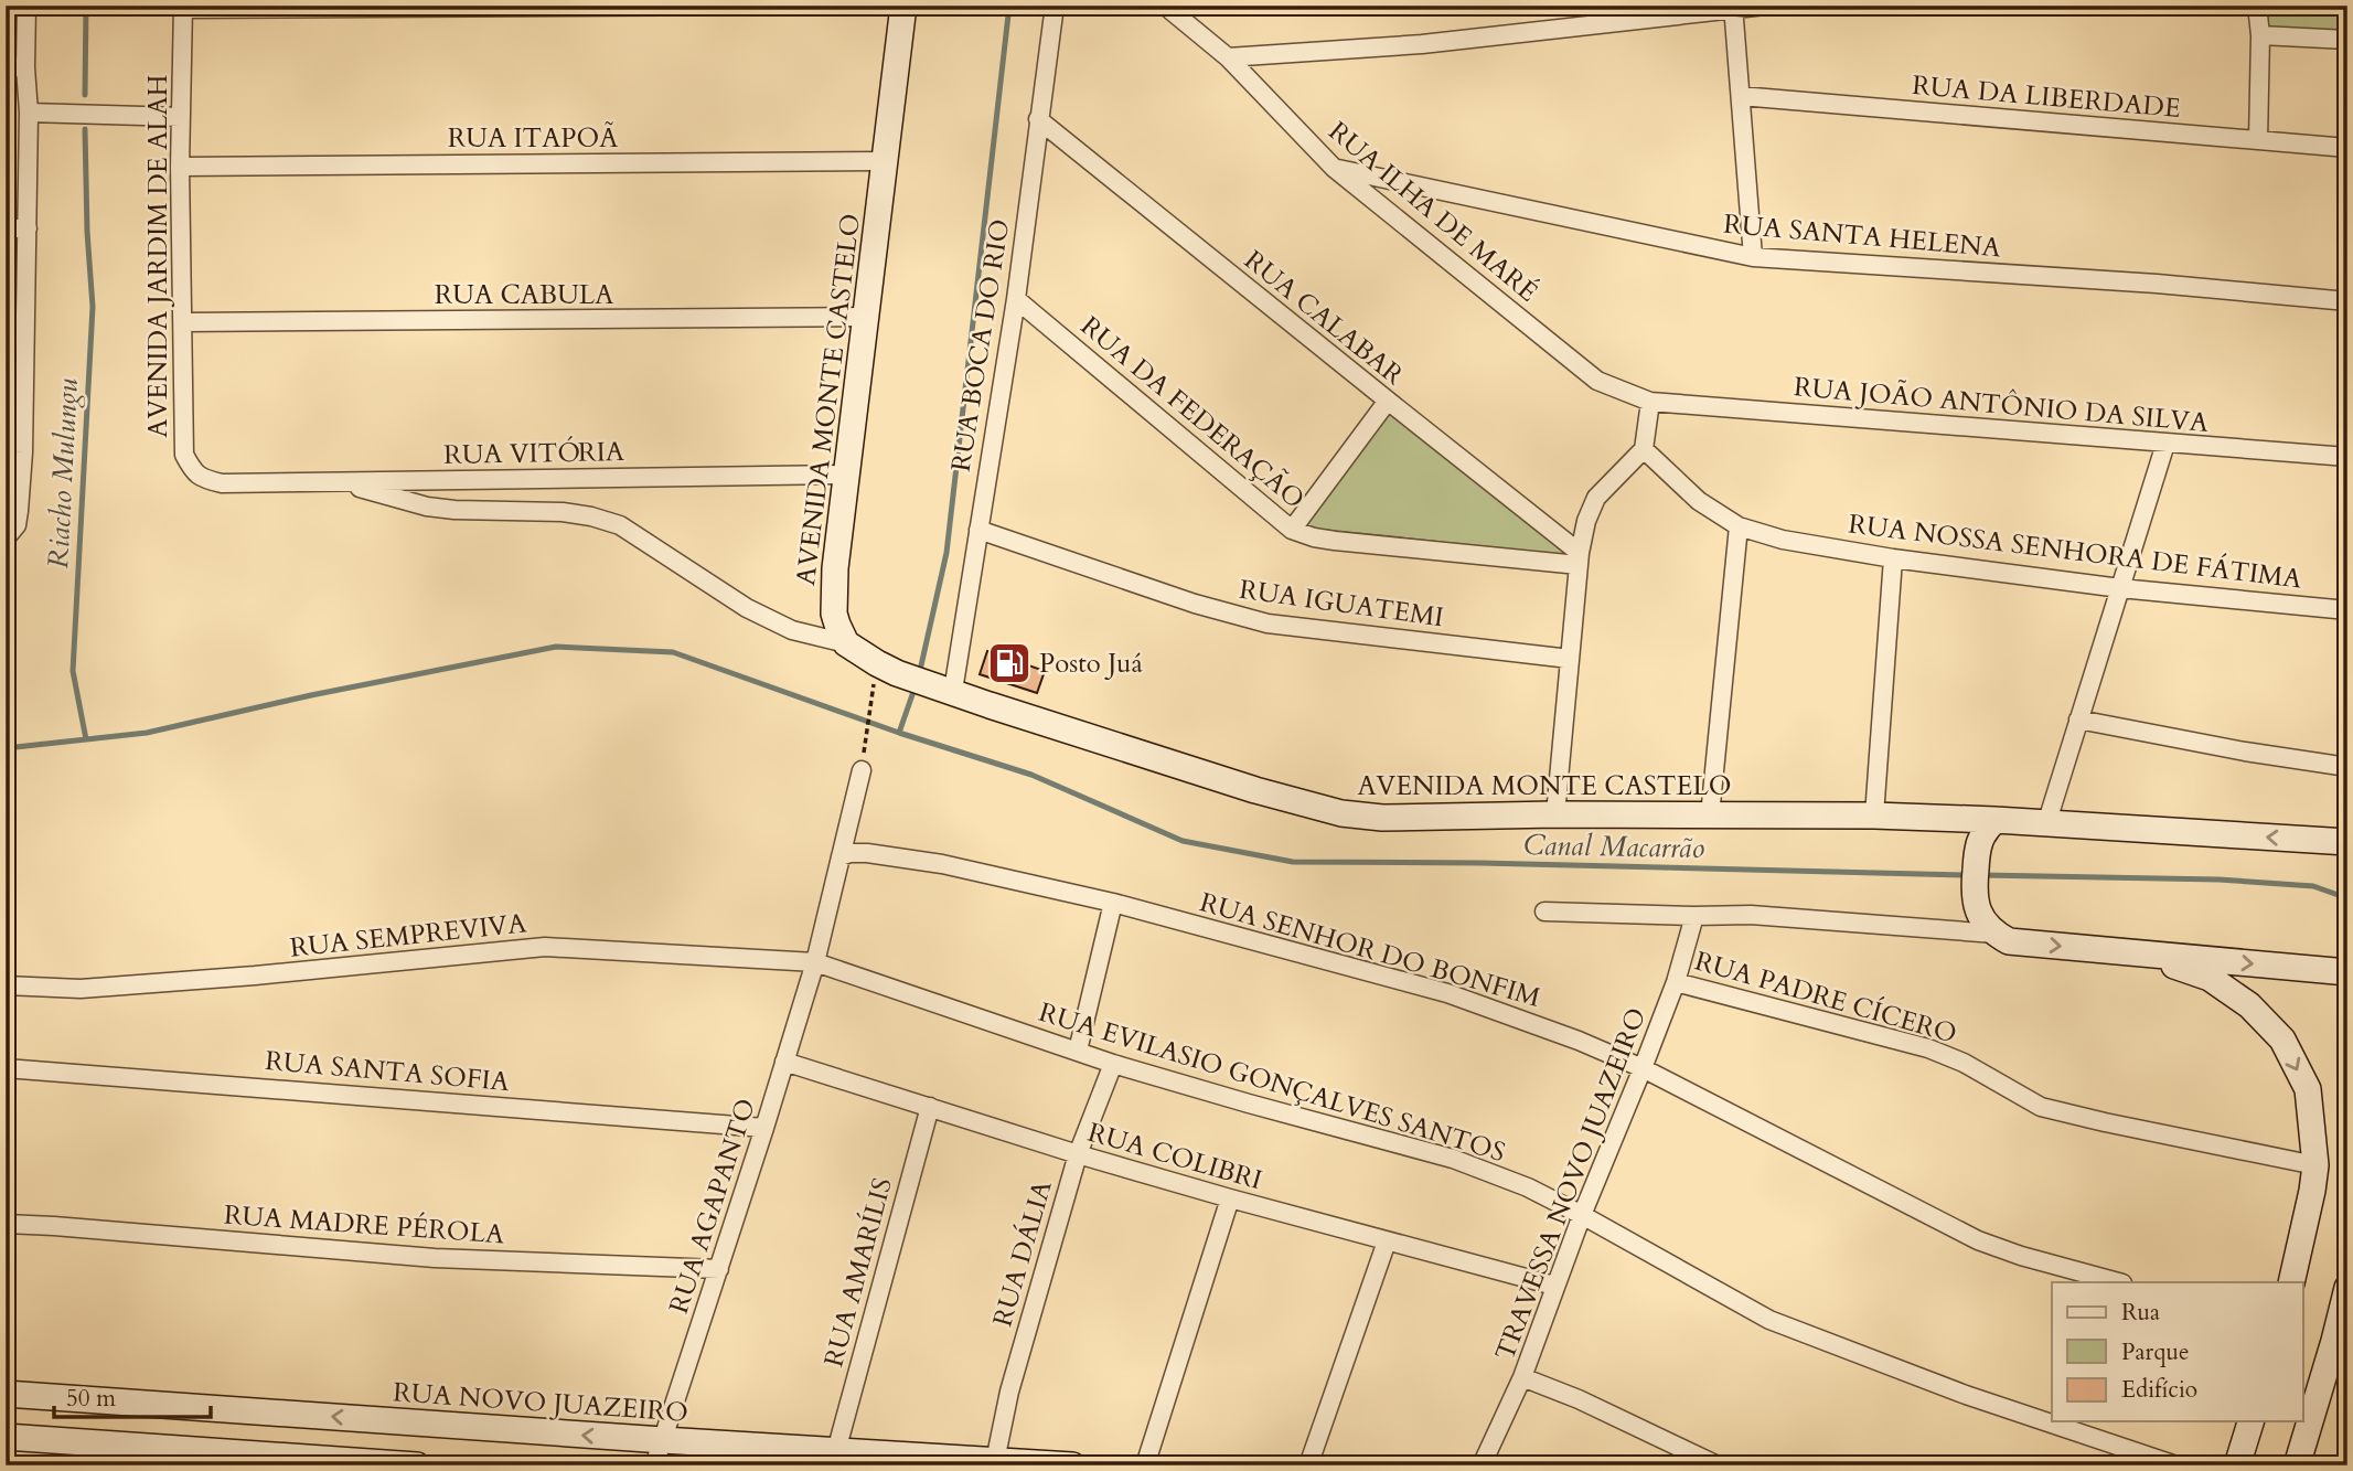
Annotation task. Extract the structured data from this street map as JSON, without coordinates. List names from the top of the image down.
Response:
{
  "streets": {
    "street": [
      "RUA DA LIBERDADE",
      "RUA ITAPOÃ",
      "RUA ILHA DE MARÉ",
      "RUA SANTA HELENA",
      "AVENIDA JARDIM DE ALAH",
      "RUA CABULA",
      "RUA CALABAR",
      "RUA BOCA DO RIO",
      "AVENIDA MONTE CASTELO",
      "RUA JOÃO ANTÔNIO DA SILVA",
      "RUA DA FEDERAÇÃO",
      "RUA VITÓRIA",
      "RUA NOSSA SENHORA DE FÁTIMA",
      "RUA IGUATEMI",
      "RUA SEMPREVIVA",
      "RUA SENHOR DO BONFIM",
      "RUA PADRE CÍCERO",
      "RUA SANTA SOFIA",
      "RUA EVILASIO GONÇALVES SANTOS",
      "RUA COLIBRI",
      "TRAVESSA NOVO JUAZEIRO",
      "RUA AGAPANTO",
      "RUA MADRE PÉROLA",
      "RUA DÁLIA",
      "RUA AMARÍLIS",
      "RUA NOVO JUAZEIRO"
    ]
  },
  "crossings": [
    ["RUA ITAPOÃ", "AVENIDA JARDIM DE ALAH"],
    ["RUA ITAPOÃ", "AVENIDA MONTE CASTELO"],
    ["RUA ILHA DE MARÉ", "RUA SANTA HELENA"],
    ["RUA ILHA DE MARÉ", "RUA JOÃO ANTÔNIO DA SILVA"],
    ["AVENIDA JARDIM DE ALAH", "RUA CABULA"],
    ["AVENIDA JARDIM DE ALAH", "RUA VITÓRIA"],
    ["RUA CABULA", "AVENIDA MONTE CASTELO"],
    ["RUA CALABAR", "RUA BOCA DO RIO"],
    ["RUA CALABAR", "RUA DA FEDERAÇÃO"],
    ["RUA BOCA DO RIO", "AVENIDA MONTE CASTELO"],
    ["RUA BOCA DO RIO", "RUA DA FEDERAÇÃO"],
    ["RUA BOCA DO RIO", "RUA IGUATEMI"],
    ["AVENIDA MONTE CASTELO", "RUA VITÓRIA"],
    ["RUA SEMPREVIVA", "RUA EVILASIO GONÇALVES SANTOS"],
    ["RUA SEMPREVIVA", "RUA AGAPANTO"],
    ["RUA SENHOR DO BONFIM", "TRAVESSA NOVO JUAZEIRO"],
    ["RUA SENHOR DO BONFIM", "RUA AGAPANTO"],
    ["RUA PADRE CÍCERO", "TRAVESSA NOVO JUAZEIRO"],
    ["RUA SANTA SOFIA", "RUA AGAPANTO"],
    ["RUA EVILASIO GONÇALVES SANTOS", "TRAVESSA NOVO JUAZEIRO"],
    ["RUA EVILASIO GONÇALVES SANTOS", "RUA AGAPANTO"],
    ["RUA EVILASIO GONÇALVES SANTOS", "RUA DÁLIA"],
    ["RUA COLIBRI", "TRAVESSA NOVO JUAZEIRO"],
    ["RUA COLIBRI", "RUA AGAPANTO"],
    ["RUA COLIBRI", "RUA DÁLIA"],
    ["RUA COLIBRI", "RUA AMARÍLIS"],
    ["RUA AGAPANTO", "RUA MADRE PÉROLA"],
    ["RUA AGAPANTO", "RUA NOVO JUAZEIRO"],
    ["RUA DÁLIA", "RUA NOVO JUAZEIRO"],
    ["RUA AMARÍLIS", "RUA NOVO JUAZEIRO"]
  ],
  "water": ["Riacho Mulungu", "Canal Macarrão"],
  "places": {
    "fuel station": ["Posto Juá"]
  },
  "legend": ["Rua", "Parque", "Edifício"],
  "scale_bar": "50 m"
}
